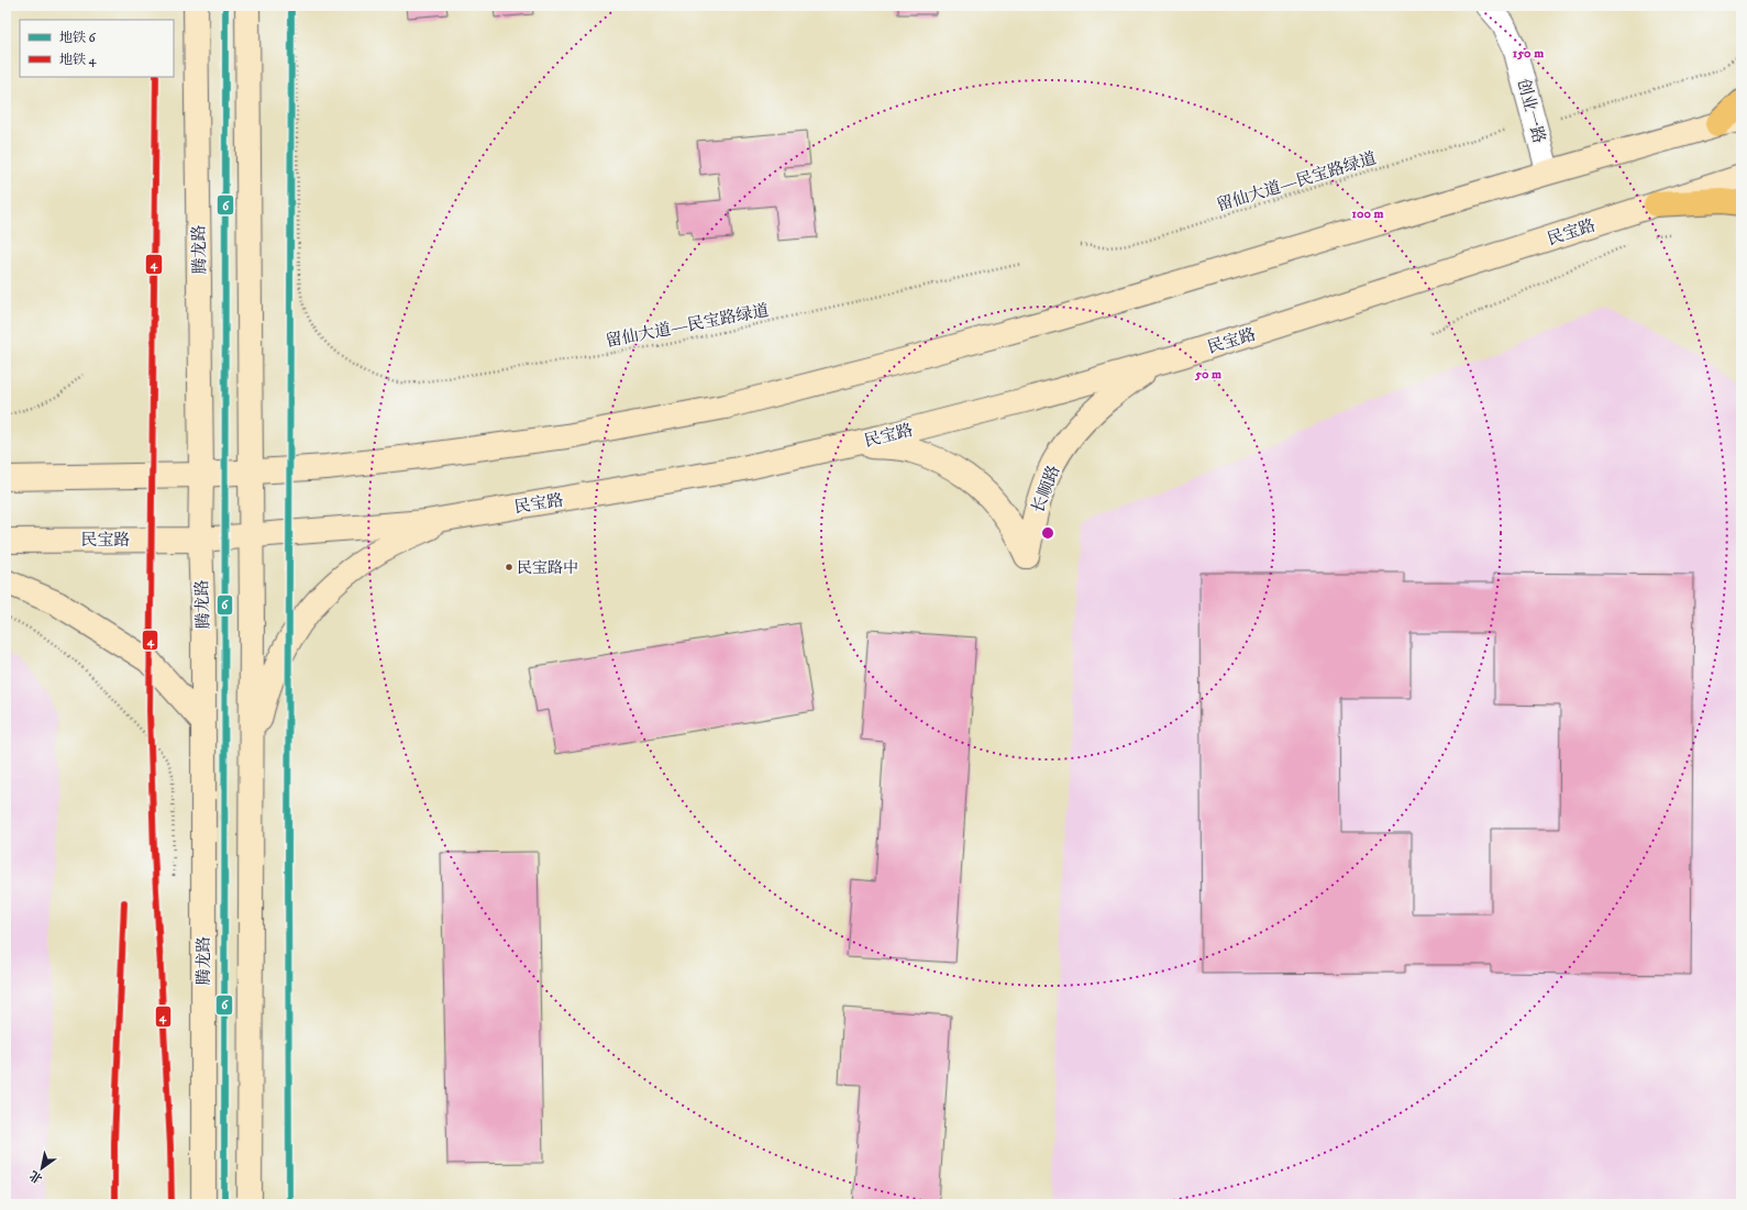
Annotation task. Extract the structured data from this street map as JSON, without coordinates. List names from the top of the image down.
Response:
{
  "streets": {
    "main road": ["民宝路", "腾龙路", "长顺路"],
    "street": ["创业一路"],
    "path": ["留仙大道—民宝路绿道"]
  },
  "crossings": [
    ["民宝路", "腾龙路"],
    ["民宝路", "长顺路"]
  ],
  "places": ["民宝路中"],
  "lines": ["metro line 6", "metro line 4"],
  "legend": ["地铁 6", "地铁 4"],
  "north": "bottom left",
  "rings": ["150 m", "100 m", "50 m"]
}
